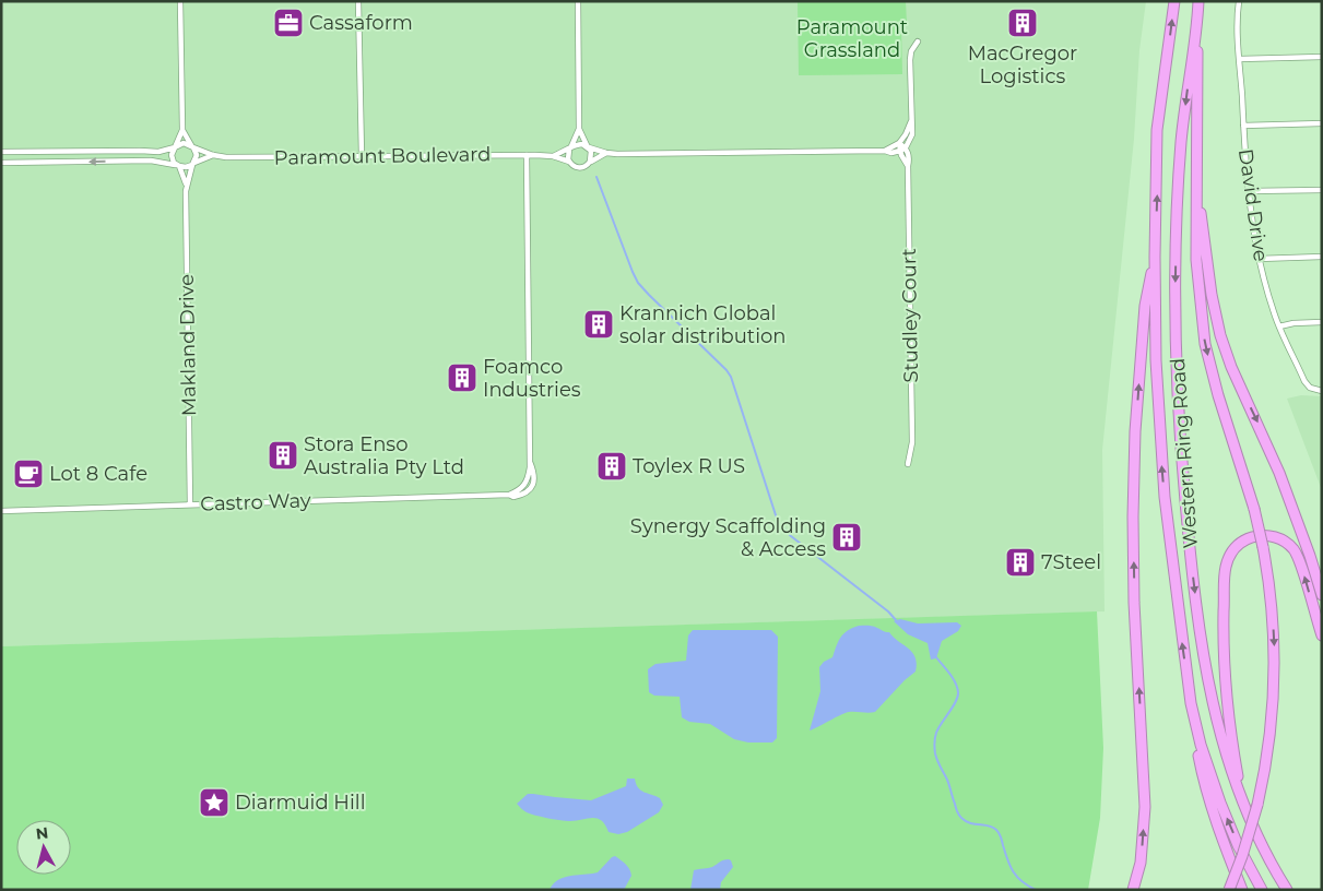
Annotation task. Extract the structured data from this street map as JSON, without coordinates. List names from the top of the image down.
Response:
{
  "streets": {
    "highway": ["Western Ring Road"],
    "street": [
      "Paramount Boulevard",
      "David Drive",
      "Studley Court",
      "Makland Drive",
      "Castro Way"
    ]
  },
  "crossings": [
    ["Paramount Boulevard", "Makland Drive"],
    ["Paramount Boulevard", "Castro Way"],
    ["Makland Drive", "Castro Way"]
  ],
  "parks": ["Paramount Grassland"],
  "places": {
    "office": ["Cassaform"],
    "building": [
      "MacGregor Logistics",
      "Krannich Global solar distribution",
      "Foamco Industries",
      "Stora Enso Australia Pty Ltd",
      "Toylex R US",
      "Synergy Scaffolding & Access",
      "7Steel"
    ],
    "cafe": ["Lot 8 Cafe"],
    "place": ["Diarmuid Hill"]
  },
  "north": "top"
}
